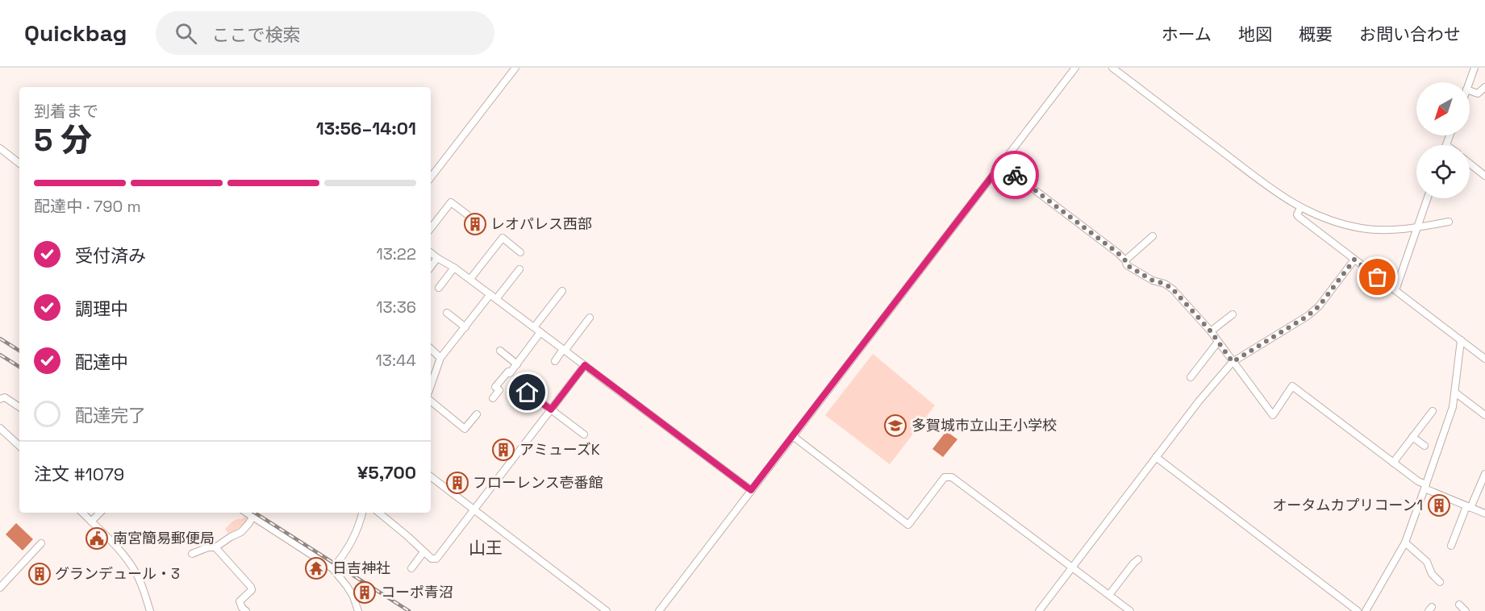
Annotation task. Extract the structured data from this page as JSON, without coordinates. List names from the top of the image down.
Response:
{
  "districts": ["山王"],
  "places": {
    "building": [
      "レオパレス西部",
      "アミューズK",
      "フローレンス壱番館",
      "オータムカプリコーン1",
      "グランデュール・3",
      "コーポ青沼"
    ],
    "school or university": ["多賀城市立山王小学校"],
    "public building": ["南宮簡易郵便局"],
    "temple": ["日吉神社"]
  },
  "north": "bottom left",
  "page": {
    "header": "Quickbag",
    "search": "ここで検索",
    "nav": [
      "ホーム",
      "地図",
      "概要",
      "お問い合わせ"
    ],
    "heading": ["5 分", "到着まで", "13:56–14:01"],
    "panel": ["注文 #1079", "¥5,700"],
    "bar": "配達中 · 790 m",
    "list": [
      ["受付済み", "13:22"],
      ["調理中", "13:36"],
      ["配達中", "13:44"],
      "配達完了"
    ]
  }
}
